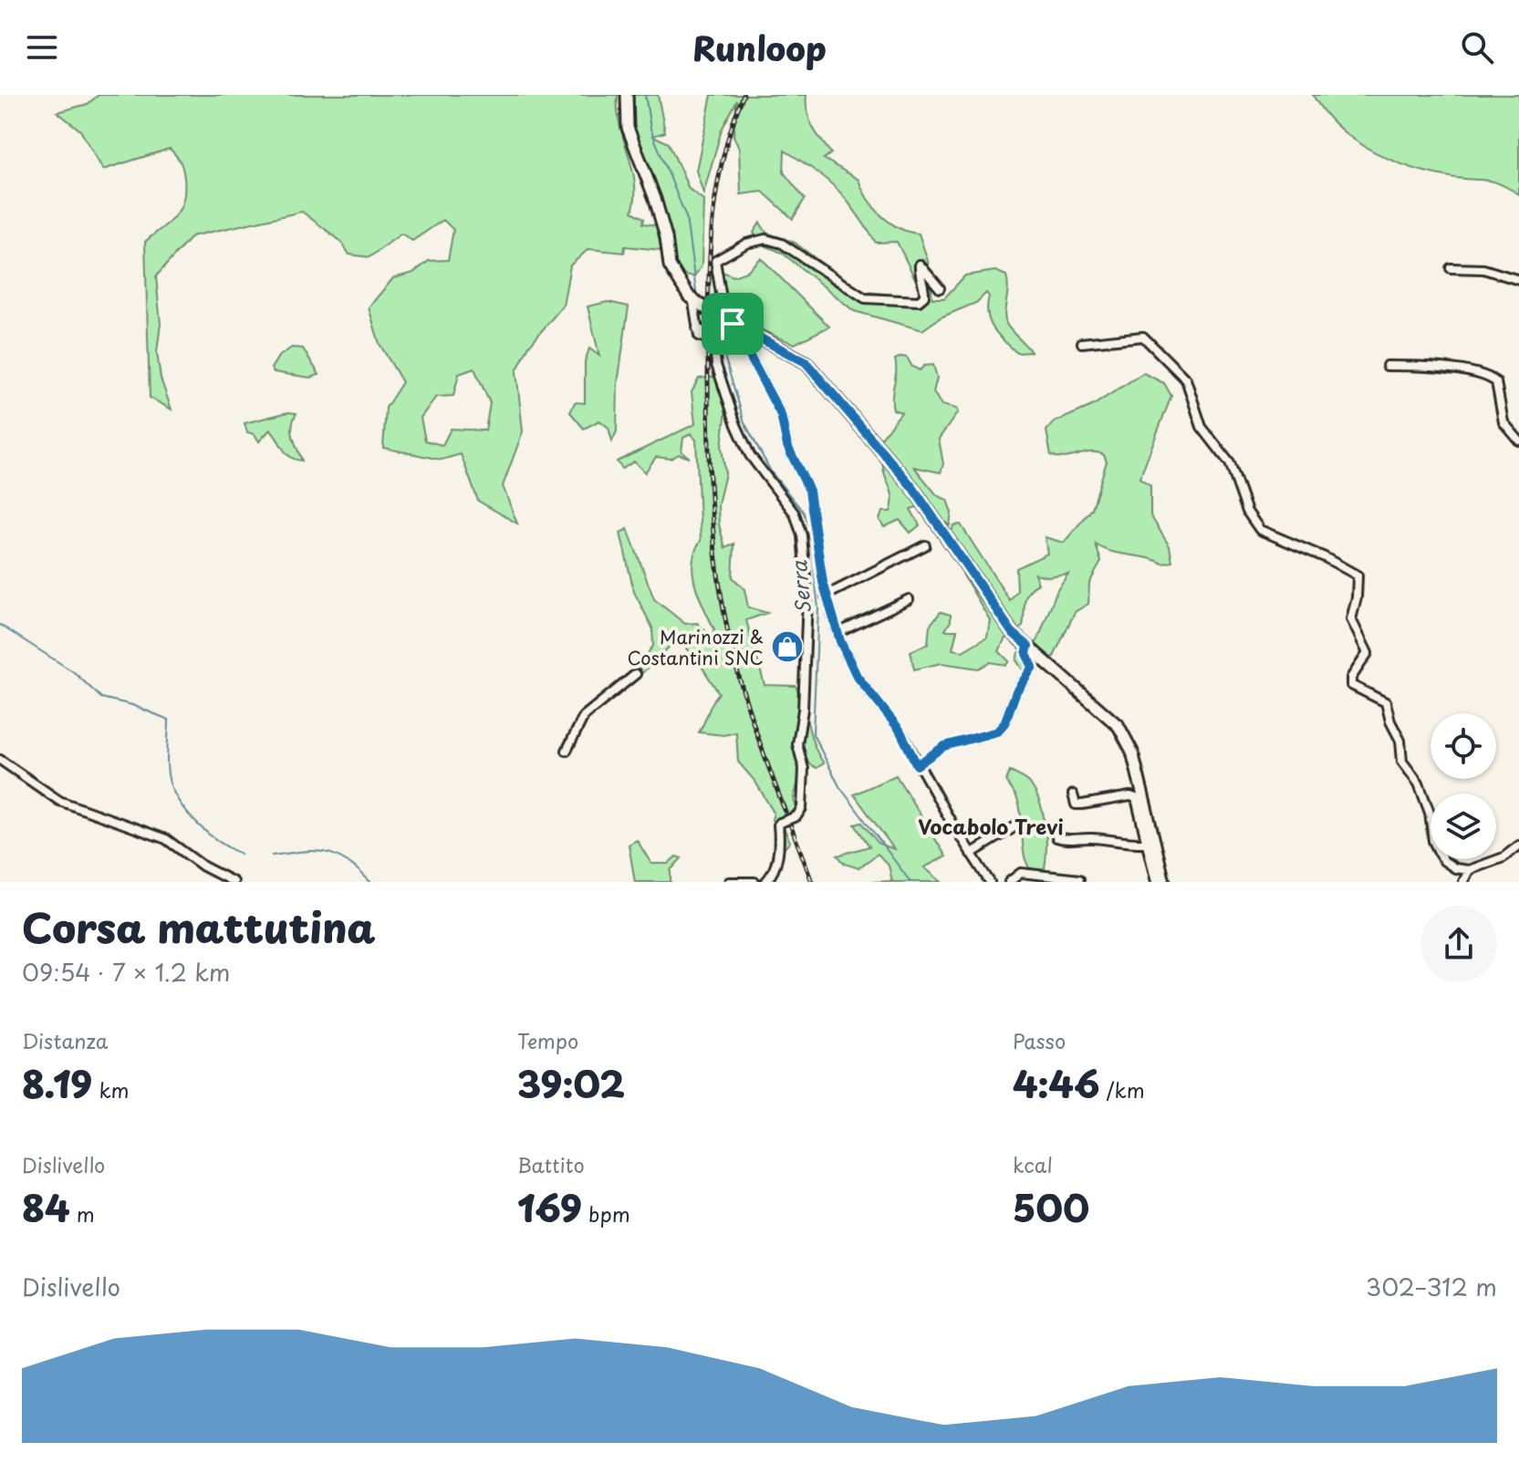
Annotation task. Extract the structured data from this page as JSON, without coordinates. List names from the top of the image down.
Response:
{
  "districts": ["Vocabolo Trevi"],
  "water": ["Serra"],
  "places": {
    "shop": ["Marinozzi & Costantini SNC"]
  },
  "page": {
    "header": "Runloop",
    "heading": ["Corsa mattutina", "09:54 · 7 × 1.2 km"],
    "stats": [
      ["Distanza", "8.19 km"],
      ["Tempo", "39:02"],
      ["Passo", "4:46 /km"],
      ["Dislivello", "84 m"],
      ["Battito", "169 bpm"],
      ["kcal", "500"]
    ],
    "chart": ["Dislivello", "302–312 m"]
  }
}
